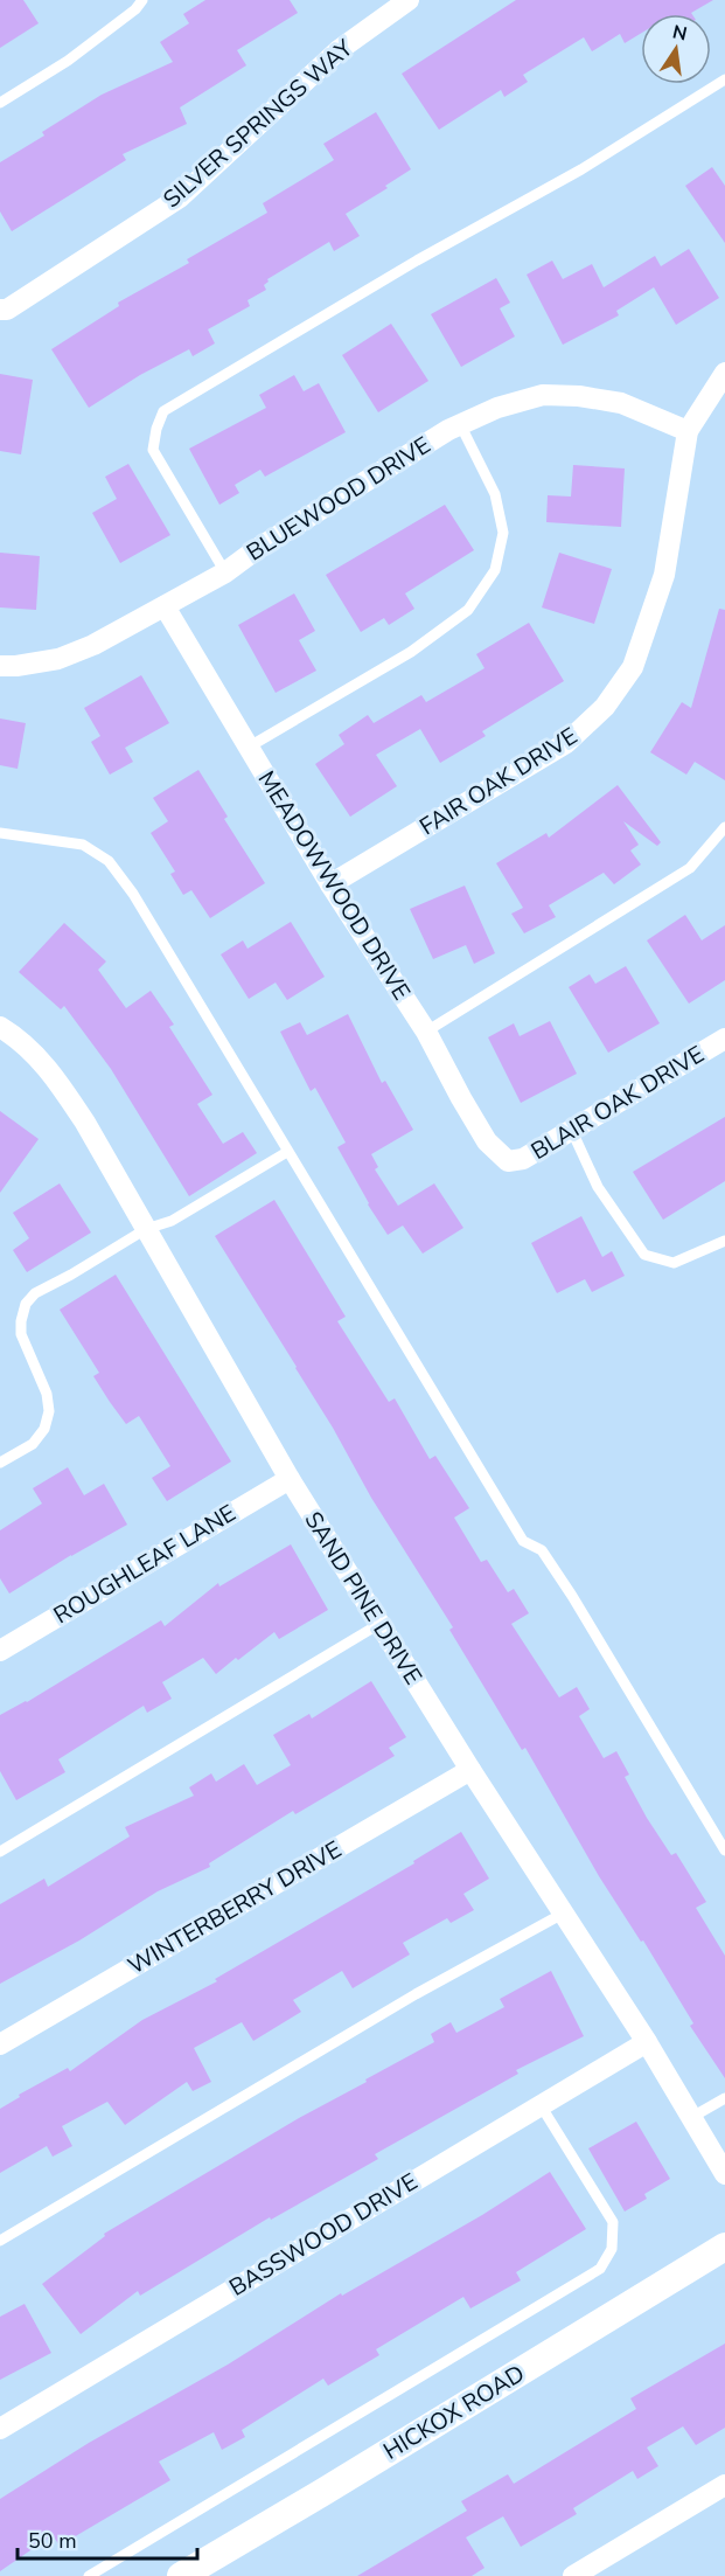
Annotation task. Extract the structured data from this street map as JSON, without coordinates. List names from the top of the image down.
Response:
{
  "streets": {
    "street": [
      "SILVER SPRINGS WAY",
      "BLUEWOOD DRIVE",
      "FAIR OAK DRIVE",
      "MEADOWWOOD DRIVE",
      "BLAIR OAK DRIVE",
      "ROUGHLEAF LANE",
      "SAND PINE DRIVE",
      "WINTERBERRY DRIVE",
      "BASSWOOD DRIVE",
      "HICKOX ROAD"
    ]
  },
  "crossings": [
    ["BLUEWOOD DRIVE", "FAIR OAK DRIVE"],
    ["BLUEWOOD DRIVE", "MEADOWWOOD DRIVE"],
    ["FAIR OAK DRIVE", "MEADOWWOOD DRIVE"],
    ["MEADOWWOOD DRIVE", "BLAIR OAK DRIVE"],
    ["ROUGHLEAF LANE", "SAND PINE DRIVE"],
    ["SAND PINE DRIVE", "WINTERBERRY DRIVE"],
    ["SAND PINE DRIVE", "BASSWOOD DRIVE"]
  ],
  "scale_bar": "50 m",
  "north": "top"
}
